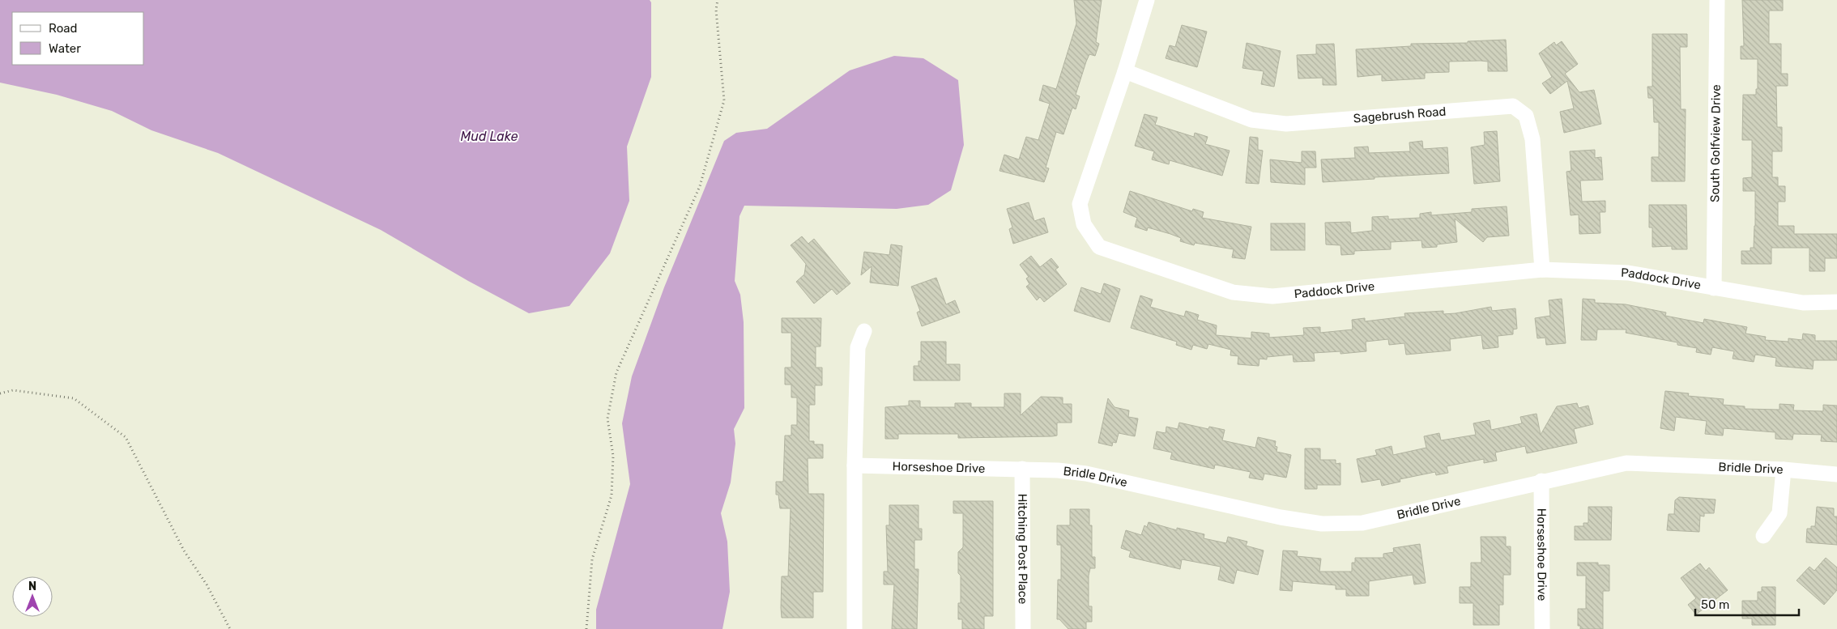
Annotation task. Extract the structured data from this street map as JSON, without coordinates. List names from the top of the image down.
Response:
{
  "streets": {
    "street": [
      "Sagebrush Road",
      "South Golfview Drive",
      "Paddock Drive",
      "Horseshoe Drive",
      "Bridle Drive",
      "Hitching Post Place"
    ]
  },
  "crossings": [
    ["Sagebrush Road", "Paddock Drive"],
    ["South Golfview Drive", "Paddock Drive"],
    ["Horseshoe Drive", "Bridle Drive"],
    ["Horseshoe Drive", "Hitching Post Place"],
    ["Bridle Drive", "Hitching Post Place"]
  ],
  "water": ["Mud Lake"],
  "legend": ["Road", "Water"],
  "scale_bar": "50 m",
  "north": "top"
}
